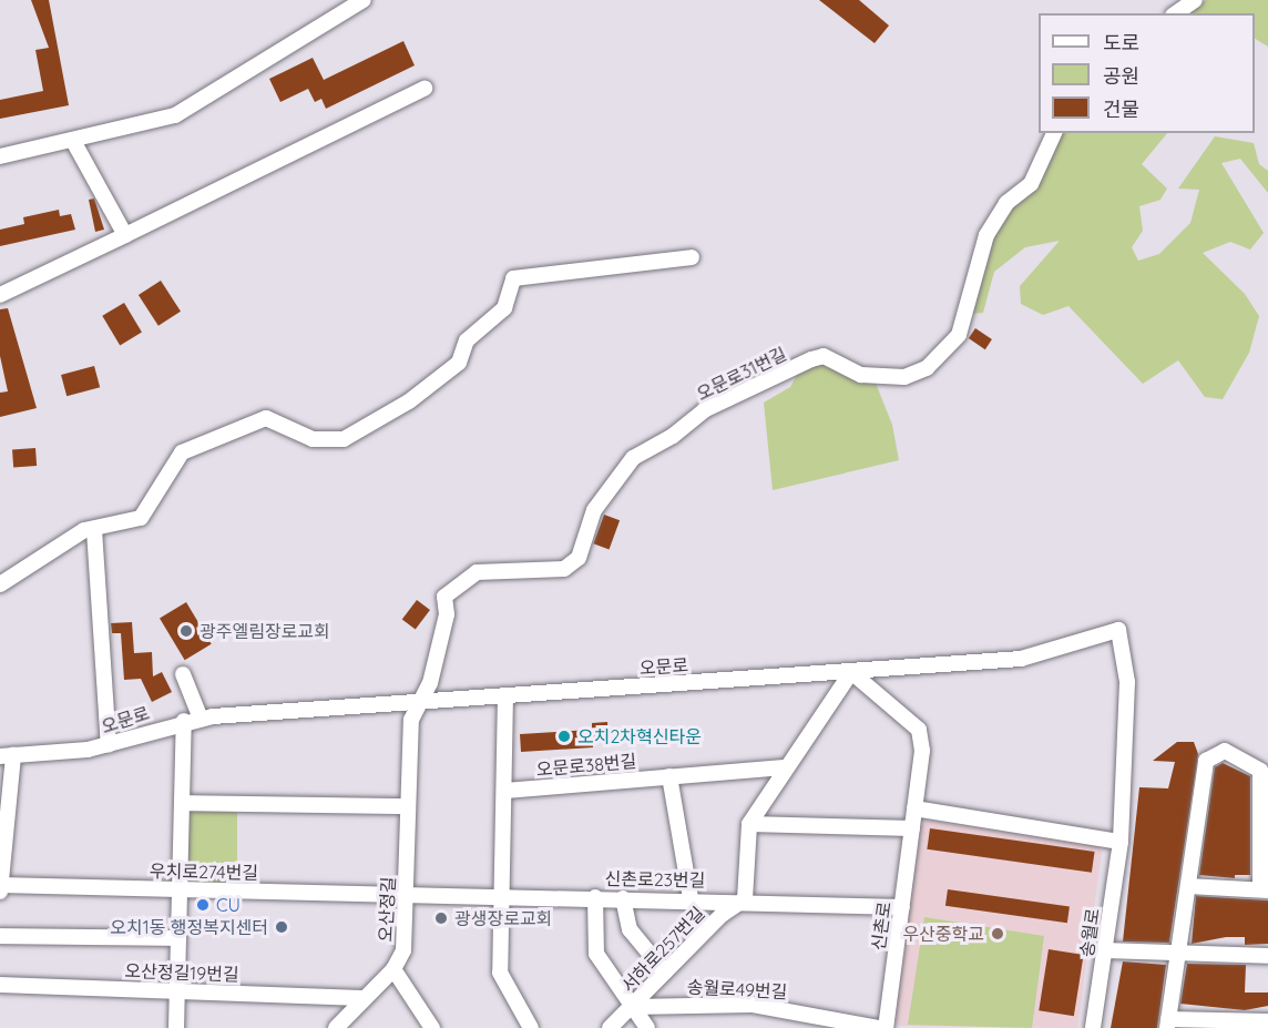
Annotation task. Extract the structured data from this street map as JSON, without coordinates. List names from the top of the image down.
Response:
{
  "streets": {
    "street": [
      "오문로31번길",
      "오문로",
      "오문로38번길",
      "우치로274번길",
      "신촌로23번길",
      "오산정길",
      "신촌로",
      "송월로",
      "서하로257번길",
      "오산정길19번길",
      "송월로49번길"
    ]
  },
  "crossings": [
    ["오문로31번길", "오문로"],
    ["오문로31번길", "오산정길"],
    ["오문로", "오산정길"],
    ["오문로", "신촌로"],
    ["오문로", "송월로"],
    ["우치로274번길", "신촌로23번길"],
    ["우치로274번길", "오산정길"],
    ["신촌로23번길", "오산정길"],
    ["신촌로23번길", "신촌로"],
    ["신촌로23번길", "서하로257번길"],
    ["오산정길", "오산정길19번길"],
    ["서하로257번길", "송월로49번길"]
  ],
  "places": [
    "광주엘림장로교회",
    "오치2차혁신타운",
    "CU",
    "광생장로교회",
    "오치1동 행정복지센터",
    "우산중학교"
  ],
  "legend": ["도로", "공원", "건물"]
}
